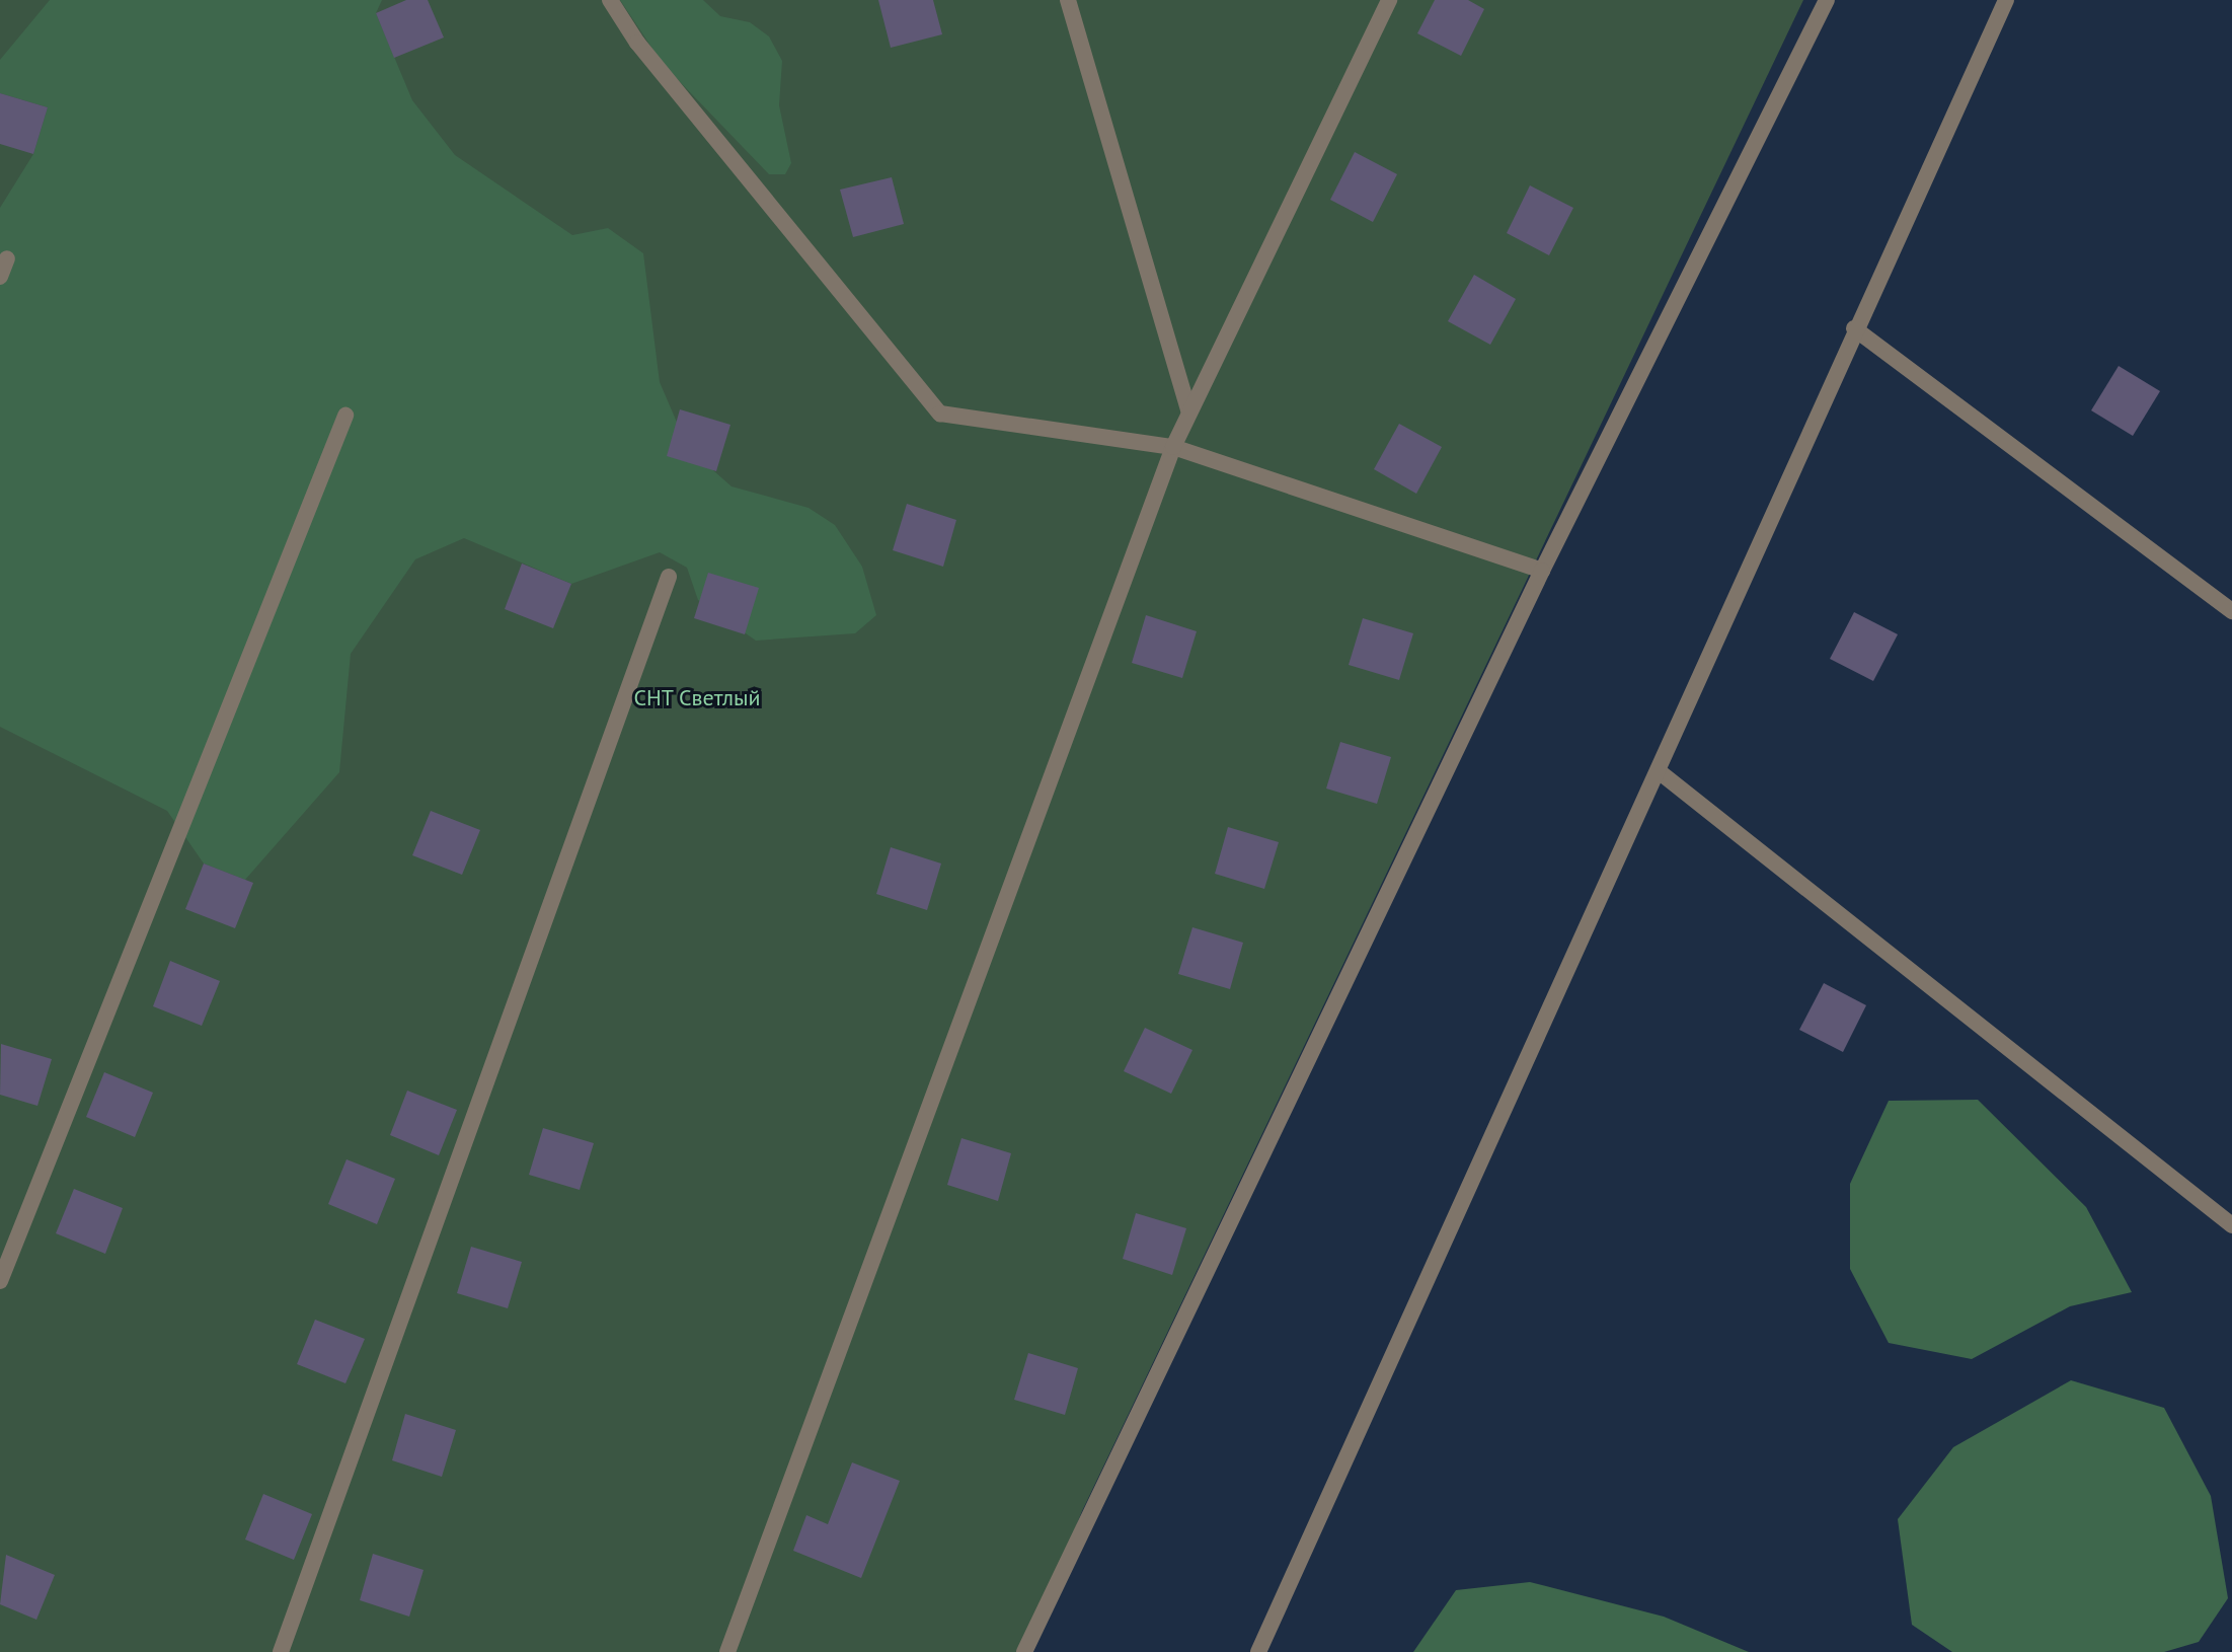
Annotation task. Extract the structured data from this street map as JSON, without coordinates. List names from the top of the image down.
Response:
{
  "parks": ["СНТ Светлый"]
}
